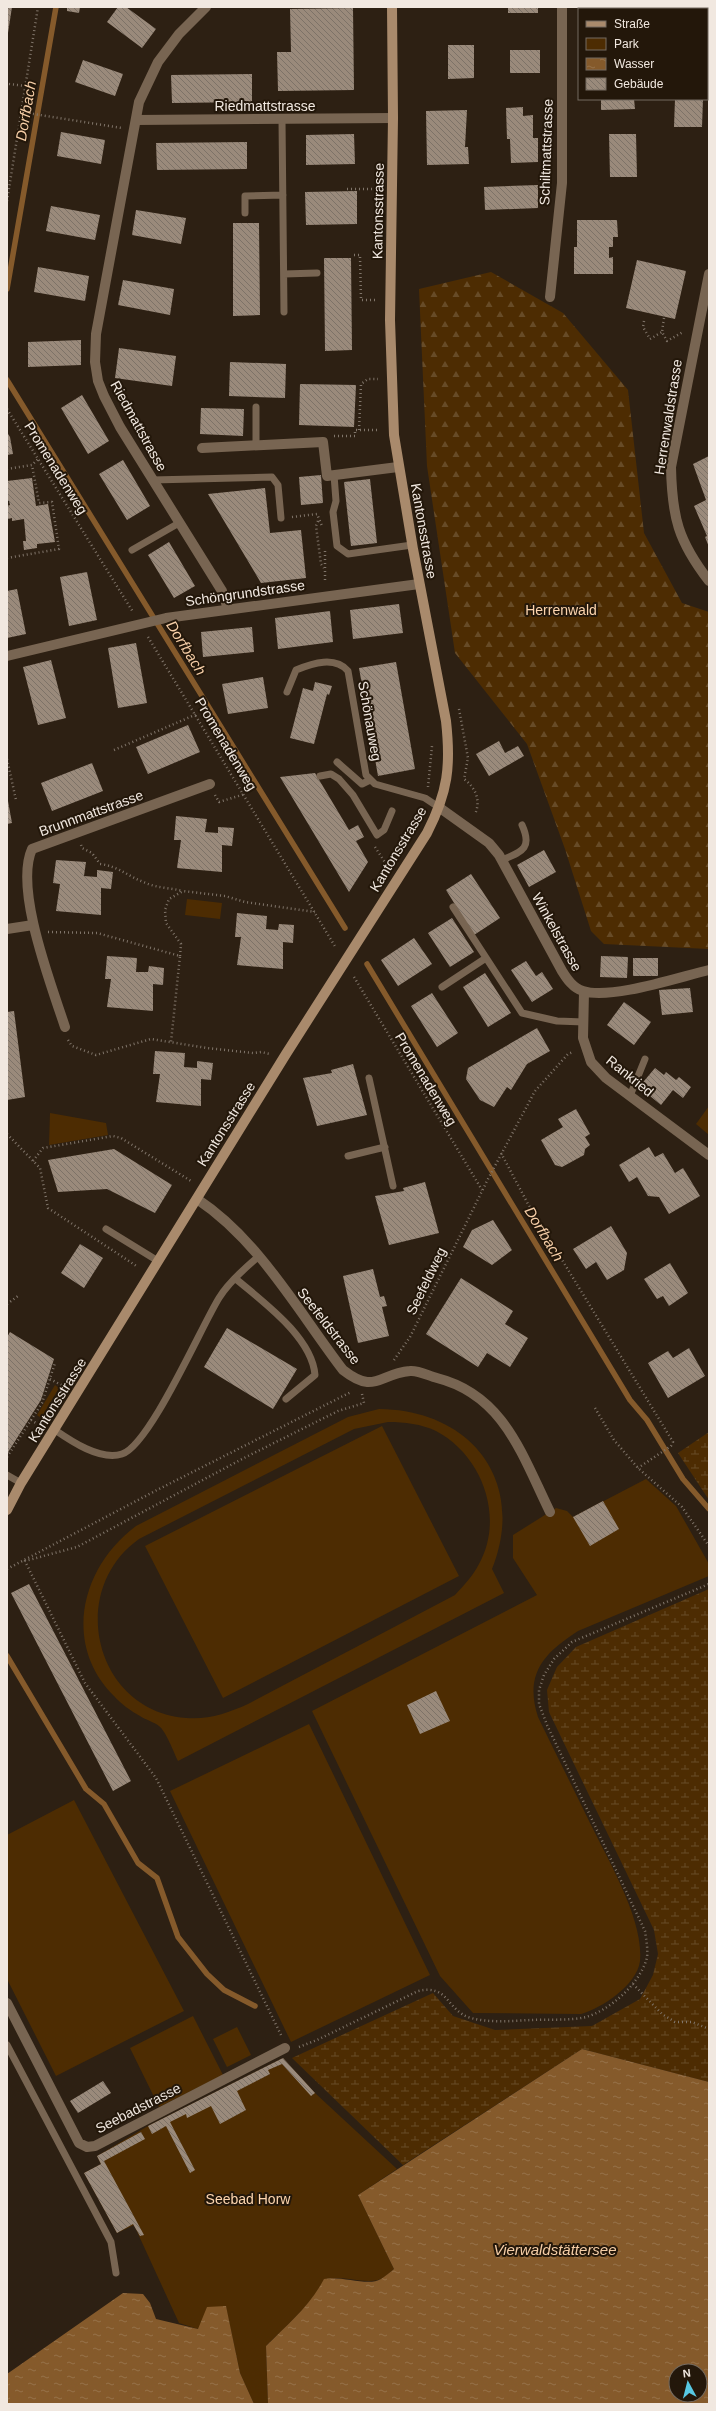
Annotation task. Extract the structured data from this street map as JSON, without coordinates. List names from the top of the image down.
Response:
{
  "streets": {
    "main road": ["Kantonsstrasse"],
    "street": [
      "Riedmattstrasse",
      "Schiltmattstrasse",
      "Herrenwaldstrasse",
      "Schöngrundstrasse",
      "Brunnmattstrasse",
      "Winkelstrasse",
      "Rankried",
      "Seefeldstrasse",
      "Seebadstrasse"
    ],
    "lane": ["Schönauweg"],
    "path": ["Promenadenweg", "Seefeldweg"]
  },
  "crossings": [
    ["Riedmattstrasse", "Kantonsstrasse"],
    ["Riedmattstrasse", "Schöngrundstrasse"],
    ["Kantonsstrasse", "Schöngrundstrasse"],
    ["Kantonsstrasse", "Schönauweg"],
    ["Kantonsstrasse", "Winkelstrasse"],
    ["Kantonsstrasse", "Seefeldstrasse"],
    ["Promenadenweg", "Schöngrundstrasse"],
    ["Promenadenweg", "Seefeldweg"],
    ["Schönauweg", "Winkelstrasse"],
    ["Winkelstrasse", "Rankried"],
    ["Seefeldweg", "Seefeldstrasse"]
  ],
  "water": ["Dorfbach", "Vierwaldstättersee"],
  "parks": ["Herrenwald", "Seebad Horw"],
  "legend": [
    "Straße",
    "Park",
    "Wasser",
    "Gebäude"
  ],
  "north": "top"
}
